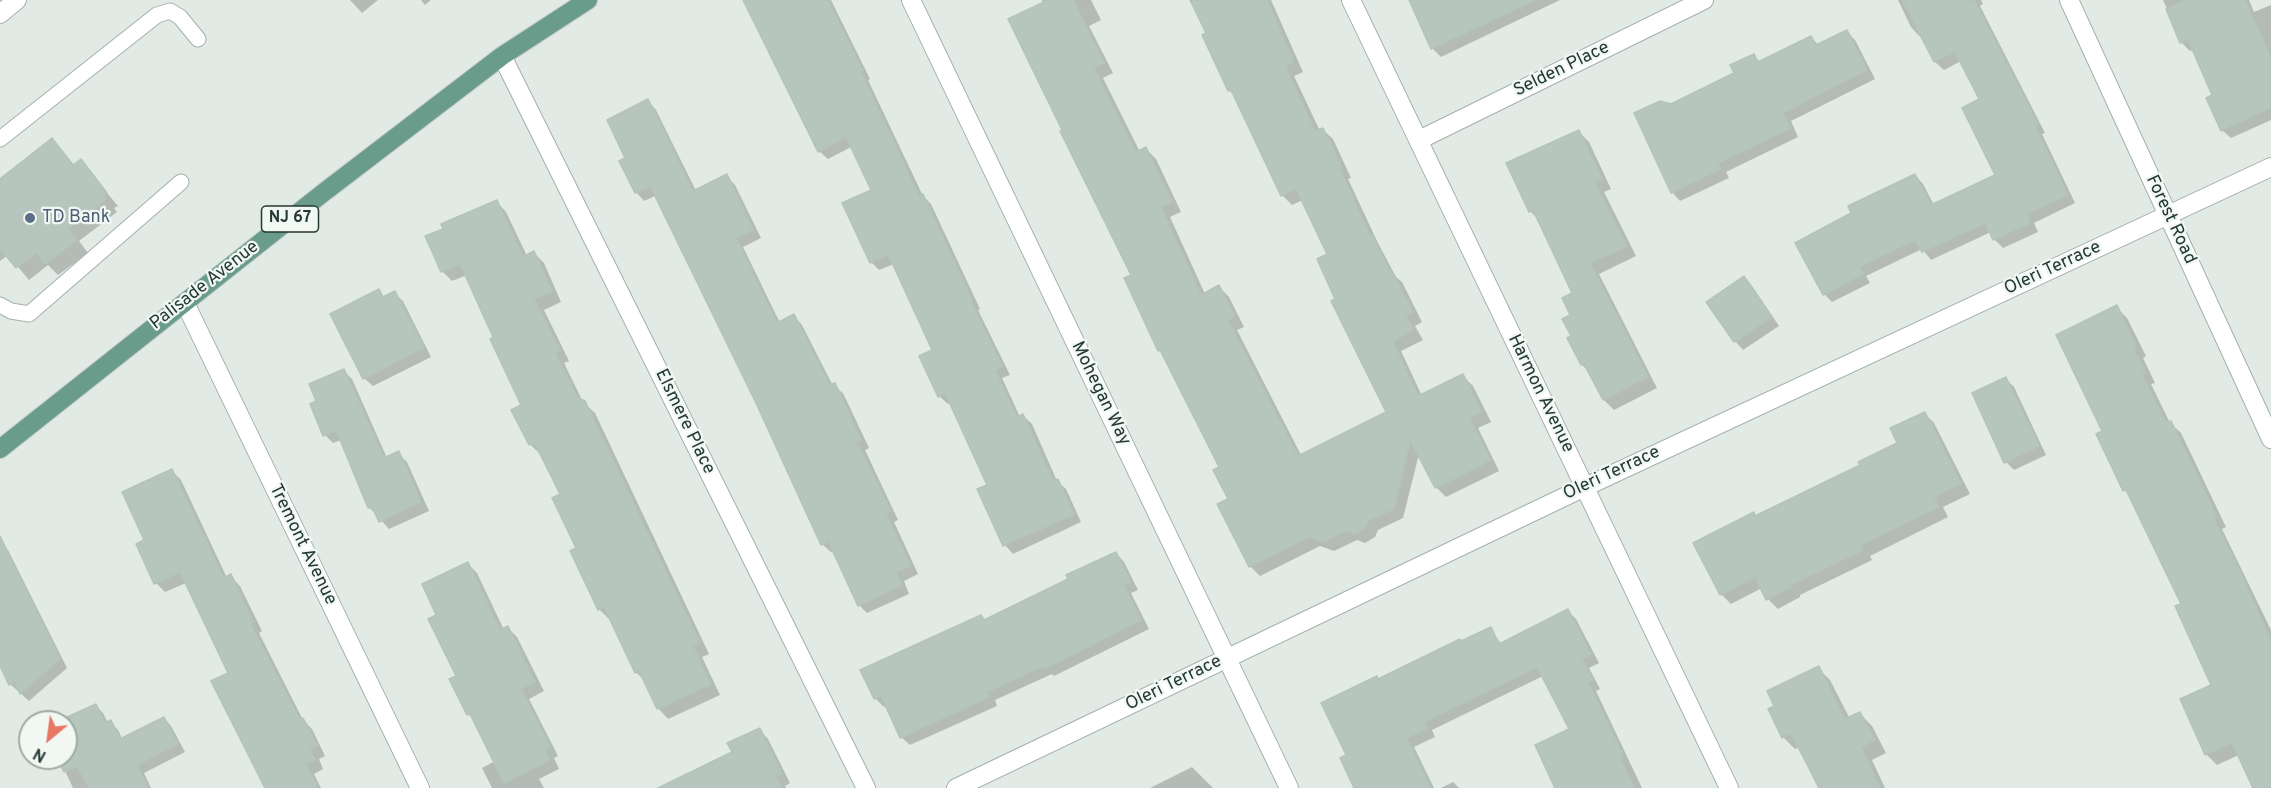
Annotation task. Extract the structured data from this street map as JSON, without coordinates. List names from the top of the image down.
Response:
{
  "streets": {
    "main road": ["NJ 67", "Palisade Avenue"],
    "street": [
      "Selden Place",
      "Forest Road",
      "Oleri Terrace",
      "Mohegan Way",
      "Harmon Avenue",
      "Elsmere Place",
      "Tremont Avenue"
    ]
  },
  "crossings": [
    ["Selden Place", "Harmon Avenue"],
    ["Forest Road", "Oleri Terrace"],
    ["Oleri Terrace", "Mohegan Way"],
    ["Oleri Terrace", "Harmon Avenue"],
    ["Palisade Avenue", "Elsmere Place"],
    ["Palisade Avenue", "Tremont Avenue"]
  ],
  "places": ["TD Bank"],
  "north": "bottom left"
}
